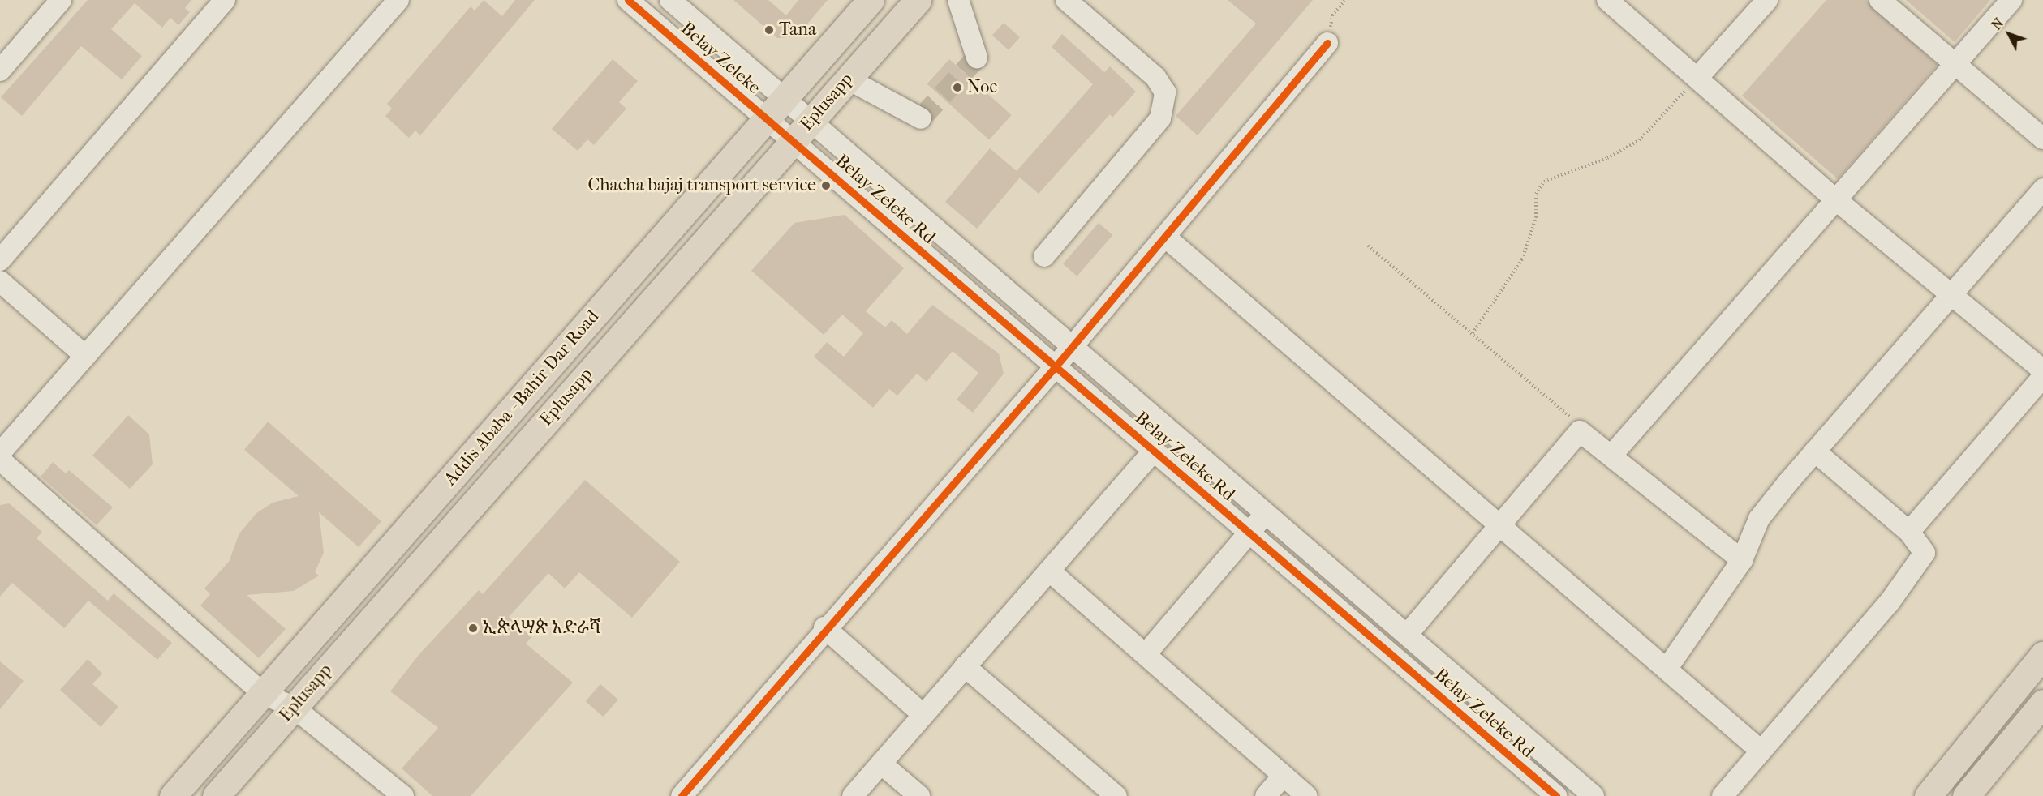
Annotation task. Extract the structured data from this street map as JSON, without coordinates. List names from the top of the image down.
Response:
{
  "streets": {
    "main road": ["Eplusapp", "Addis Ababa - Bahir Dar Road"],
    "street": ["Belay Zeleke", "Belay Zeleke Rd"]
  },
  "crossings": [
    ["Belay Zeleke", "Eplusapp"],
    ["Belay Zeleke", "Belay Zeleke Rd"],
    ["Belay Zeleke", "Addis Ababa - Bahir Dar Road"],
    ["Eplusapp", "Belay Zeleke Rd"]
  ],
  "places": [
    "Tana",
    "Noc",
    "Chacha bajaj transport service",
    "ኢጵላሣጵ አድራሻ"
  ],
  "north": "top left"
}
